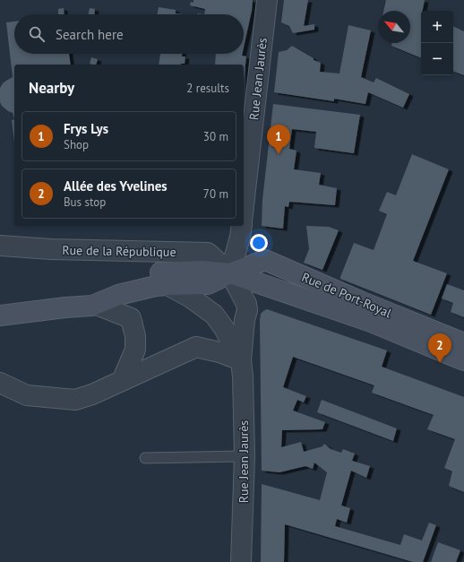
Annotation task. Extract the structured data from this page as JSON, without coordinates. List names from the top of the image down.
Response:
{
  "streets": {
    "main road": ["Rue de Port-Royal"],
    "street": ["Rue Jean Jaurès", "Rue de la République"]
  },
  "crossings": [
    ["Rue Jean Jaurès", "Rue de la République"],
    ["Rue Jean Jaurès", "Rue de Port-Royal"],
    ["Rue de la République", "Rue de Port-Royal"]
  ],
  "north": "top left",
  "page": {
    "map_buttons": ["+", "−"],
    "search": "Search here",
    "heading": ["Nearby", "2 results"],
    "list": [
      {
        "mark": "1",
        "name": "Frys Lys",
        "note": "Shop",
        "value": "30 m"
      },
      {
        "mark": "2",
        "name": "Allée des Yvelines",
        "note": "Bus stop",
        "value": "70 m"
      }
    ],
    "pins": ["1", "2"]
  }
}
